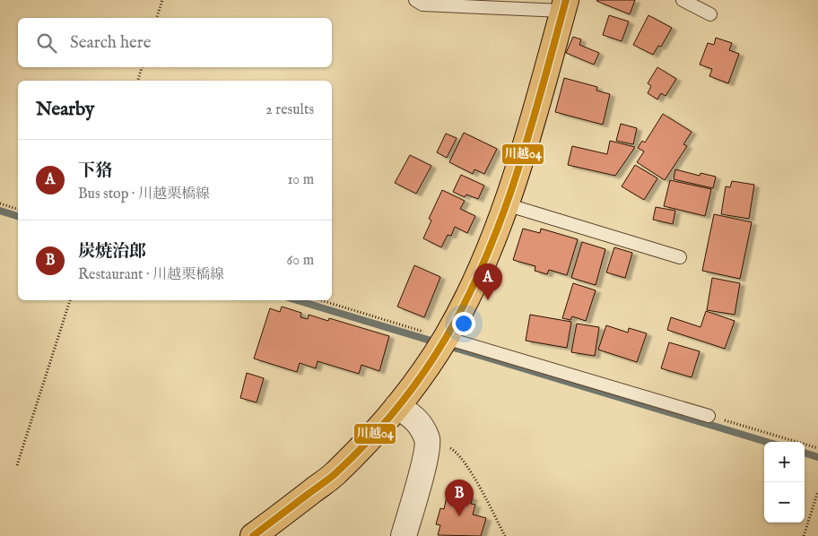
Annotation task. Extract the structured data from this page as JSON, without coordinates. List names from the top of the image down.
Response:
{
  "lines": ["transit line 川越04"],
  "page": {
    "search": "Search here",
    "heading": ["Nearby", "2 results"],
    "list": [
      {
        "mark": "A",
        "name": "下狢",
        "note": "Bus stop · 川越栗橋線",
        "value": "10 m"
      },
      {
        "mark": "B",
        "name": "炭焼治郎",
        "note": "Restaurant · 川越栗橋線",
        "value": "60 m"
      }
    ],
    "pins": ["A", "B"],
    "map_buttons": ["+", "−"]
  }
}
